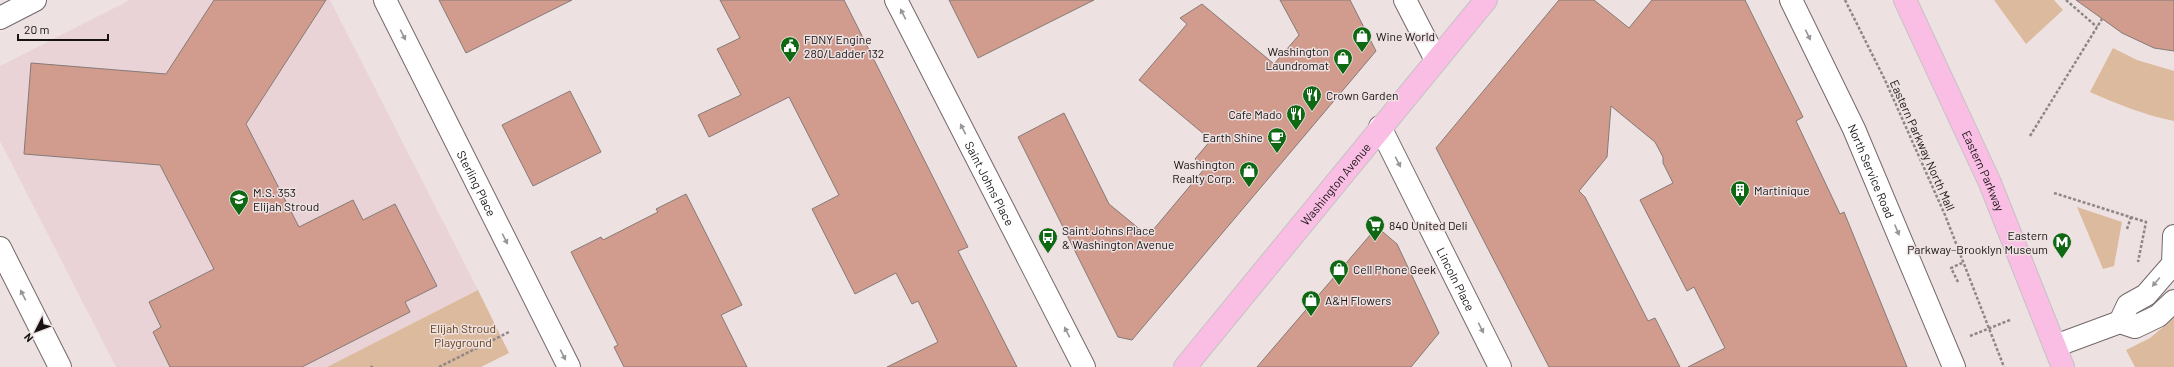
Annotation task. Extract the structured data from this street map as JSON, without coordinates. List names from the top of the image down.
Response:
{
  "streets": {
    "main road": ["Eastern Parkway", "Washington Avenue"],
    "street": [
      "North Service Road",
      "Sterling Place",
      "Saint Johns Place",
      "Lincoln Place"
    ],
    "path": ["Eastern Parkway North Mall"]
  },
  "crossings": [
    ["Washington Avenue", "Lincoln Place"]
  ],
  "one_way": [
    "North Service Road",
    "Sterling Place",
    "Saint Johns Place",
    "Lincoln Place"
  ],
  "parks": ["Elijah Stroud Playground"],
  "places": {
    "shop": [
      "Wine World",
      "Washington Laundromat",
      "Washington Realty Corp.",
      "Cell Phone Geek",
      "A&H Flowers"
    ],
    "public building": ["FDNY Engine 280/Ladder 132"],
    "restaurant": ["Crown Garden", "Cafe Mado"],
    "cafe": ["Earth Shine"],
    "building": ["Martinique"],
    "school or university": ["M.S. 353 Elijah Stroud"],
    "supermarket": ["840 United Deli"],
    "bus stop": ["Saint Johns Place & Washington Avenue"],
    "metro station": ["Eastern Parkway–Brooklyn Museum"]
  },
  "scale_bar": "20 m",
  "north": "bottom left"
}
